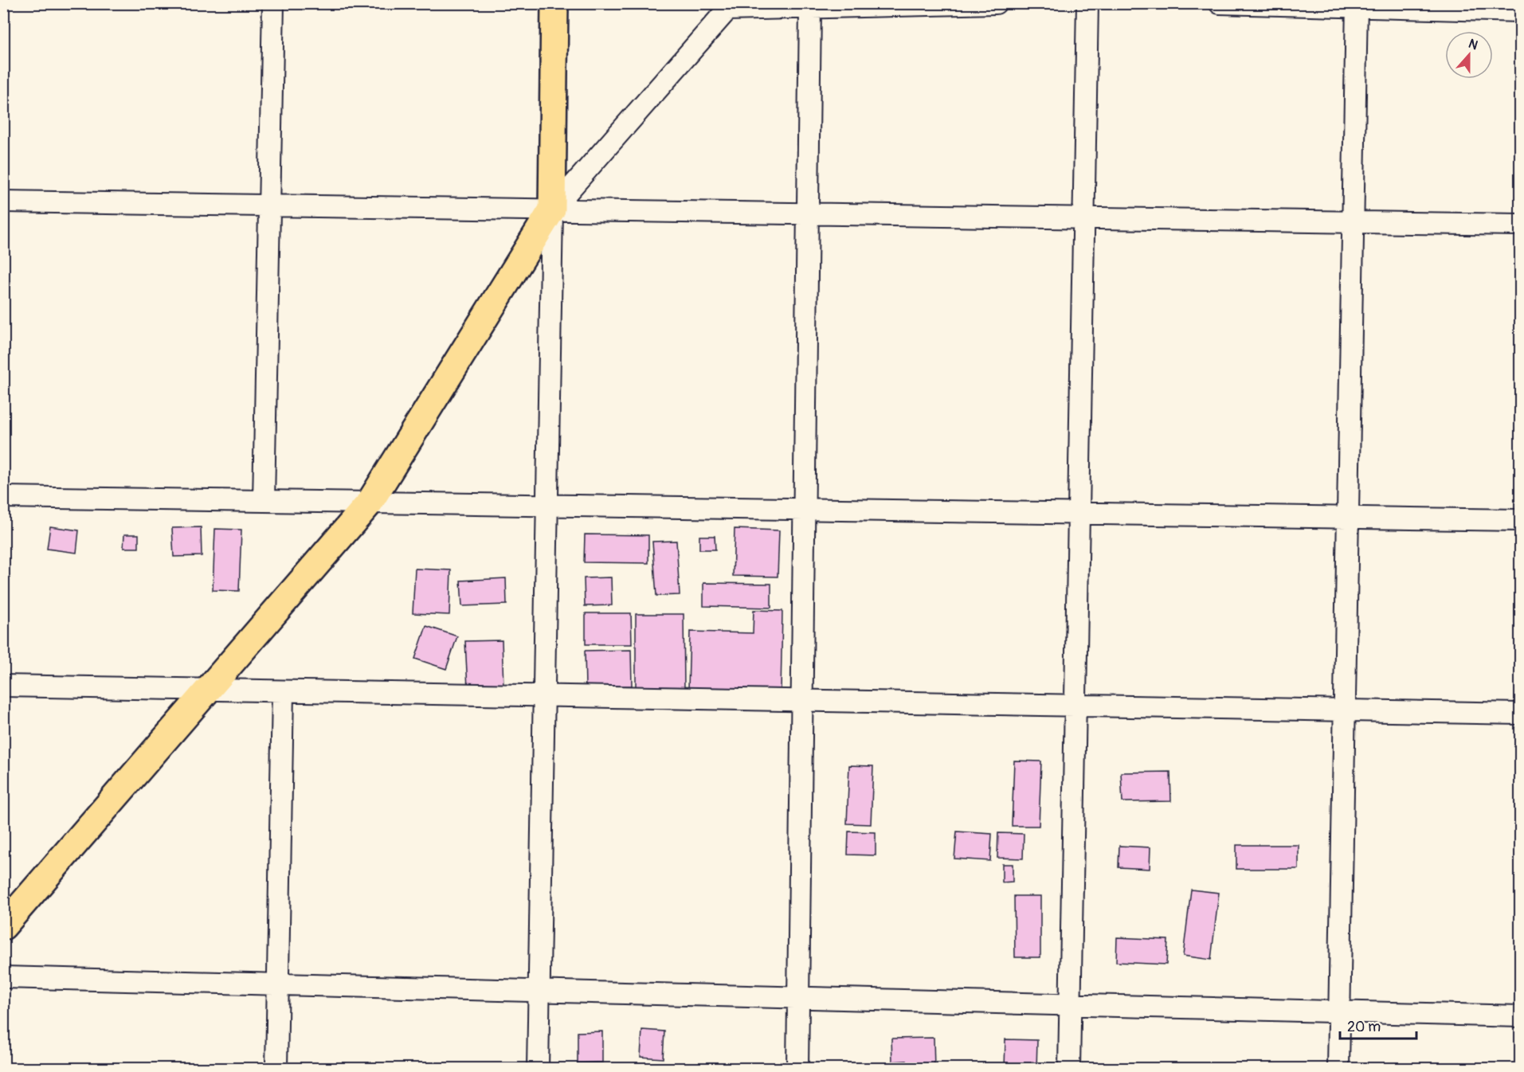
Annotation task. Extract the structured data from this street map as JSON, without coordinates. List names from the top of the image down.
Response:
{
  "scale_bar": "20 m",
  "north": "top"
}
